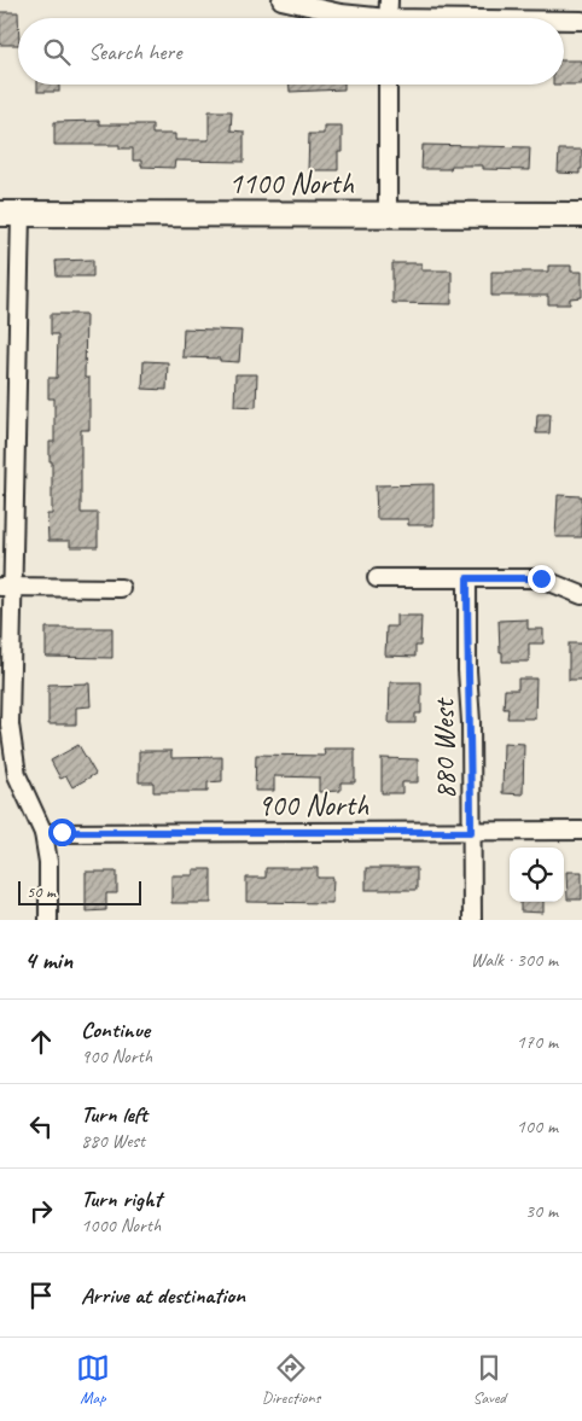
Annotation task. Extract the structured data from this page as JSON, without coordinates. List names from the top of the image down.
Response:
{
  "streets": {
    "main road": ["1100 North"],
    "street": ["880 West", "900 North"]
  },
  "crossings": [
    ["880 West", "900 North"]
  ],
  "scale_bar": "50 m",
  "page": {
    "search": "Search here",
    "scale": "50 m",
    "heading": ["4 min", "Walk · 300 m"],
    "list": [
      ["Continue", "900 North", "170 m"],
      ["Turn left", "880 West", "100 m"],
      ["Turn right", "1000 North", "30 m"],
      "Arrive at destination"
    ],
    "nav": ["Map", "Directions", "Saved"]
  }
}
